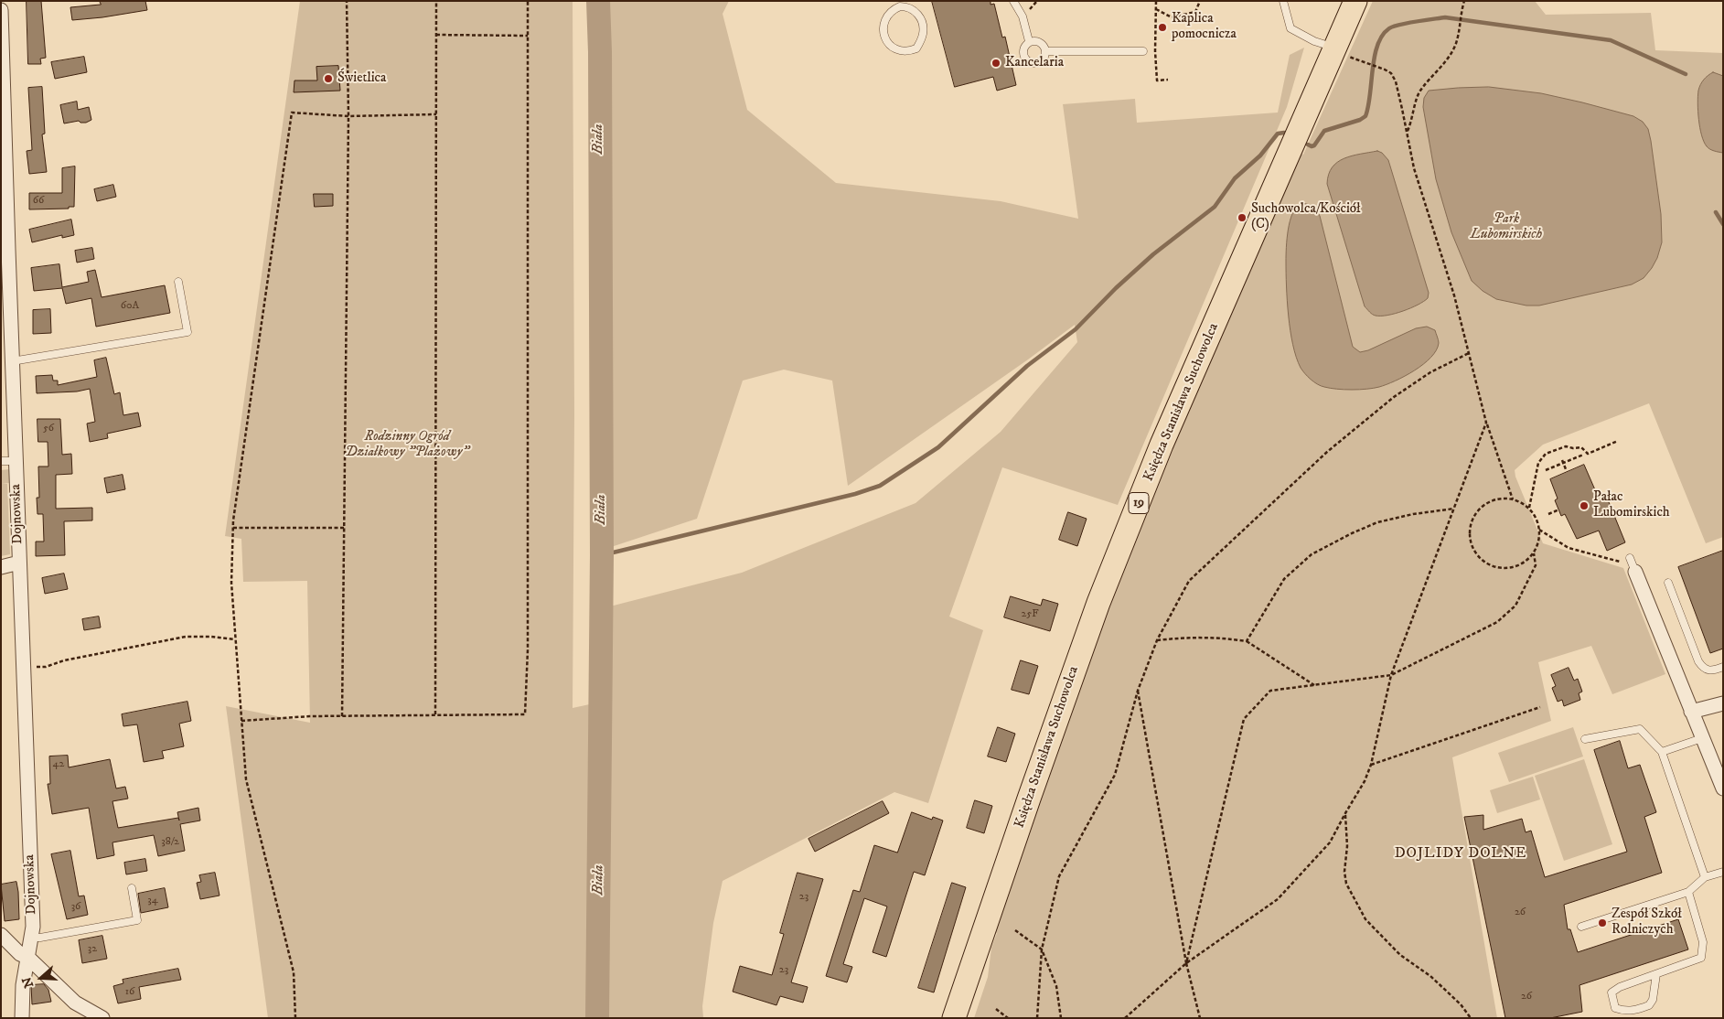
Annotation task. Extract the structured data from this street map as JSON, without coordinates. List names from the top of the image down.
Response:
{
  "streets": {
    "highway": ["Księdza Stanisława Suchowolca", "19"],
    "street": ["Dojnowska"]
  },
  "districts": ["DOJLIDY DOLNE"],
  "water": ["Biała"],
  "parks": ["Park Lubomirskich", "Rodzinny Ogród Działkowy \"Plażowy\""],
  "places": [
    "Kaplica pomocnicza",
    "Kancelaria",
    "Świetlica",
    "Suchowolca/Kościół (C)",
    "Pałac Lubomirskich",
    "Zespół Szkół Rolniczych"
  ],
  "house_numbers": [
    "66",
    "60A",
    "56",
    "25F",
    "42",
    "38/2",
    "23",
    "34",
    "36",
    "26",
    "32",
    "23",
    "16",
    "26"
  ],
  "north": "left"
}
